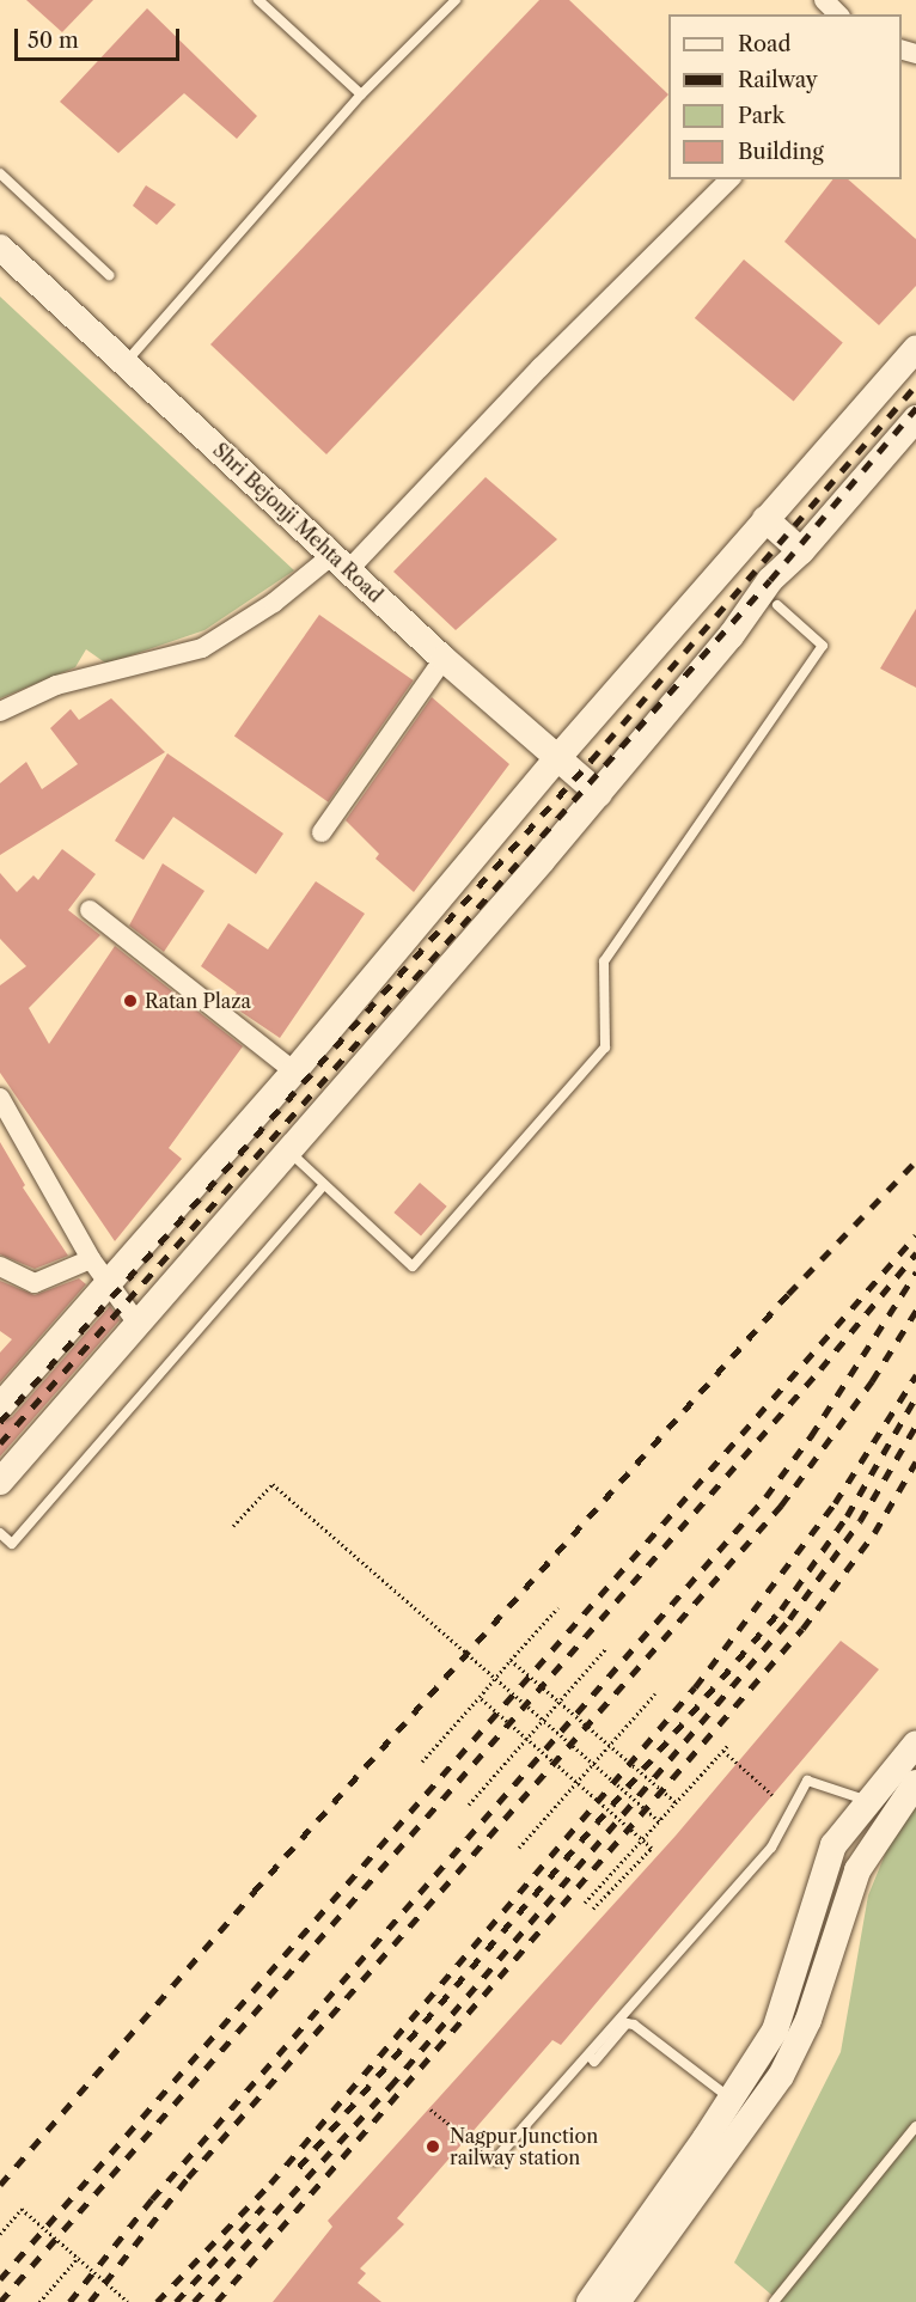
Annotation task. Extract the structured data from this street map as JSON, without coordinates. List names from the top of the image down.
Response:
{
  "streets": {
    "main road": ["Shri Bejonji Mehta Road"]
  },
  "places": ["Ratan Plaza", "Nagpur Junction railway station"],
  "legend": [
    "Road",
    "Railway",
    "Park",
    "Building"
  ],
  "scale_bar": "50 m"
}
